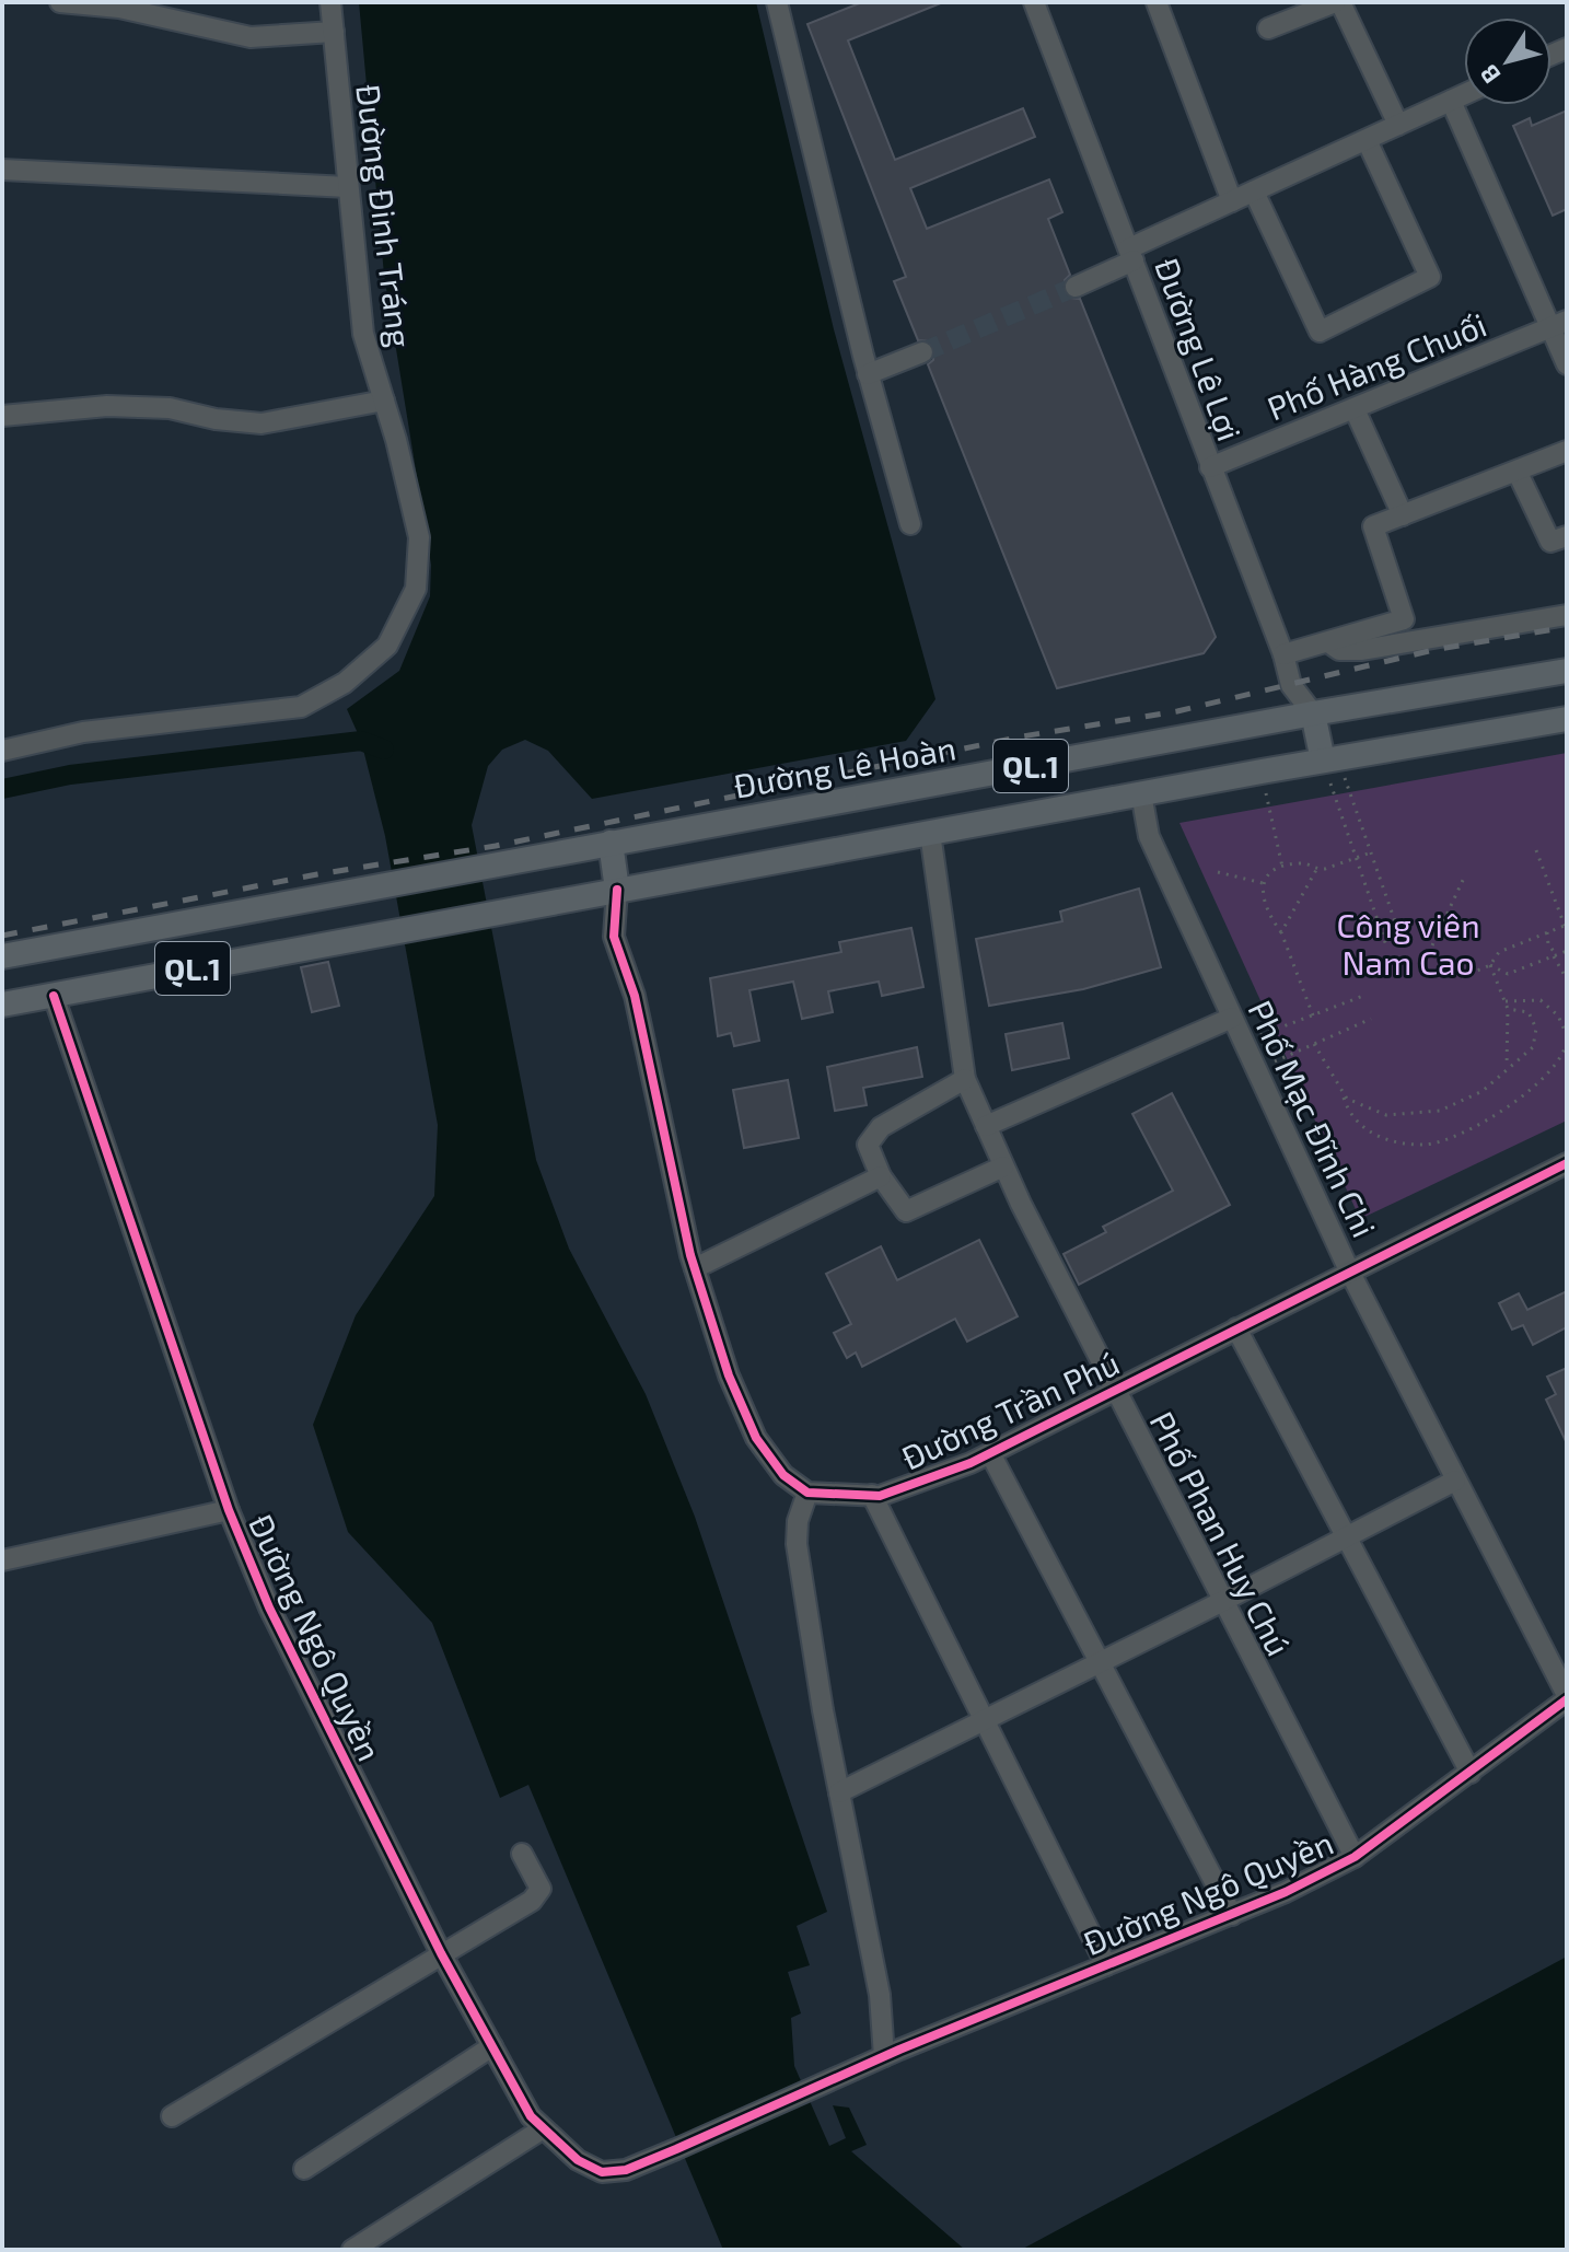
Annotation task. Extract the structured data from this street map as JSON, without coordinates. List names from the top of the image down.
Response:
{
  "streets": {
    "main road": ["Đường Lê Hoàn", "QL.1"],
    "street": [
      "Đường Đinh Tráng",
      "Đường Lê Lợi",
      "Phố Hàng Chuối",
      "Phố Mạc Đĩnh Chi",
      "Đường Trần Phú",
      "Phố Phan Huy Chú",
      "Đường Ngô Quyền"
    ]
  },
  "crossings": [
    ["Đường Lê Lợi", "Phố Hàng Chuối"],
    ["Đường Lê Lợi", "Đường Lê Hoàn"],
    ["QL.1", "Phố Mạc Đĩnh Chi"],
    ["QL.1", "Phố Phan Huy Chú"],
    ["QL.1", "Đường Ngô Quyền"],
    ["Phố Mạc Đĩnh Chi", "Đường Trần Phú"],
    ["Phố Mạc Đĩnh Chi", "Đường Ngô Quyền"],
    ["Đường Trần Phú", "Phố Phan Huy Chú"],
    ["Phố Phan Huy Chú", "Đường Ngô Quyền"]
  ],
  "parks": ["Công viên Nam Cao"],
  "north": "bottom left"
}
